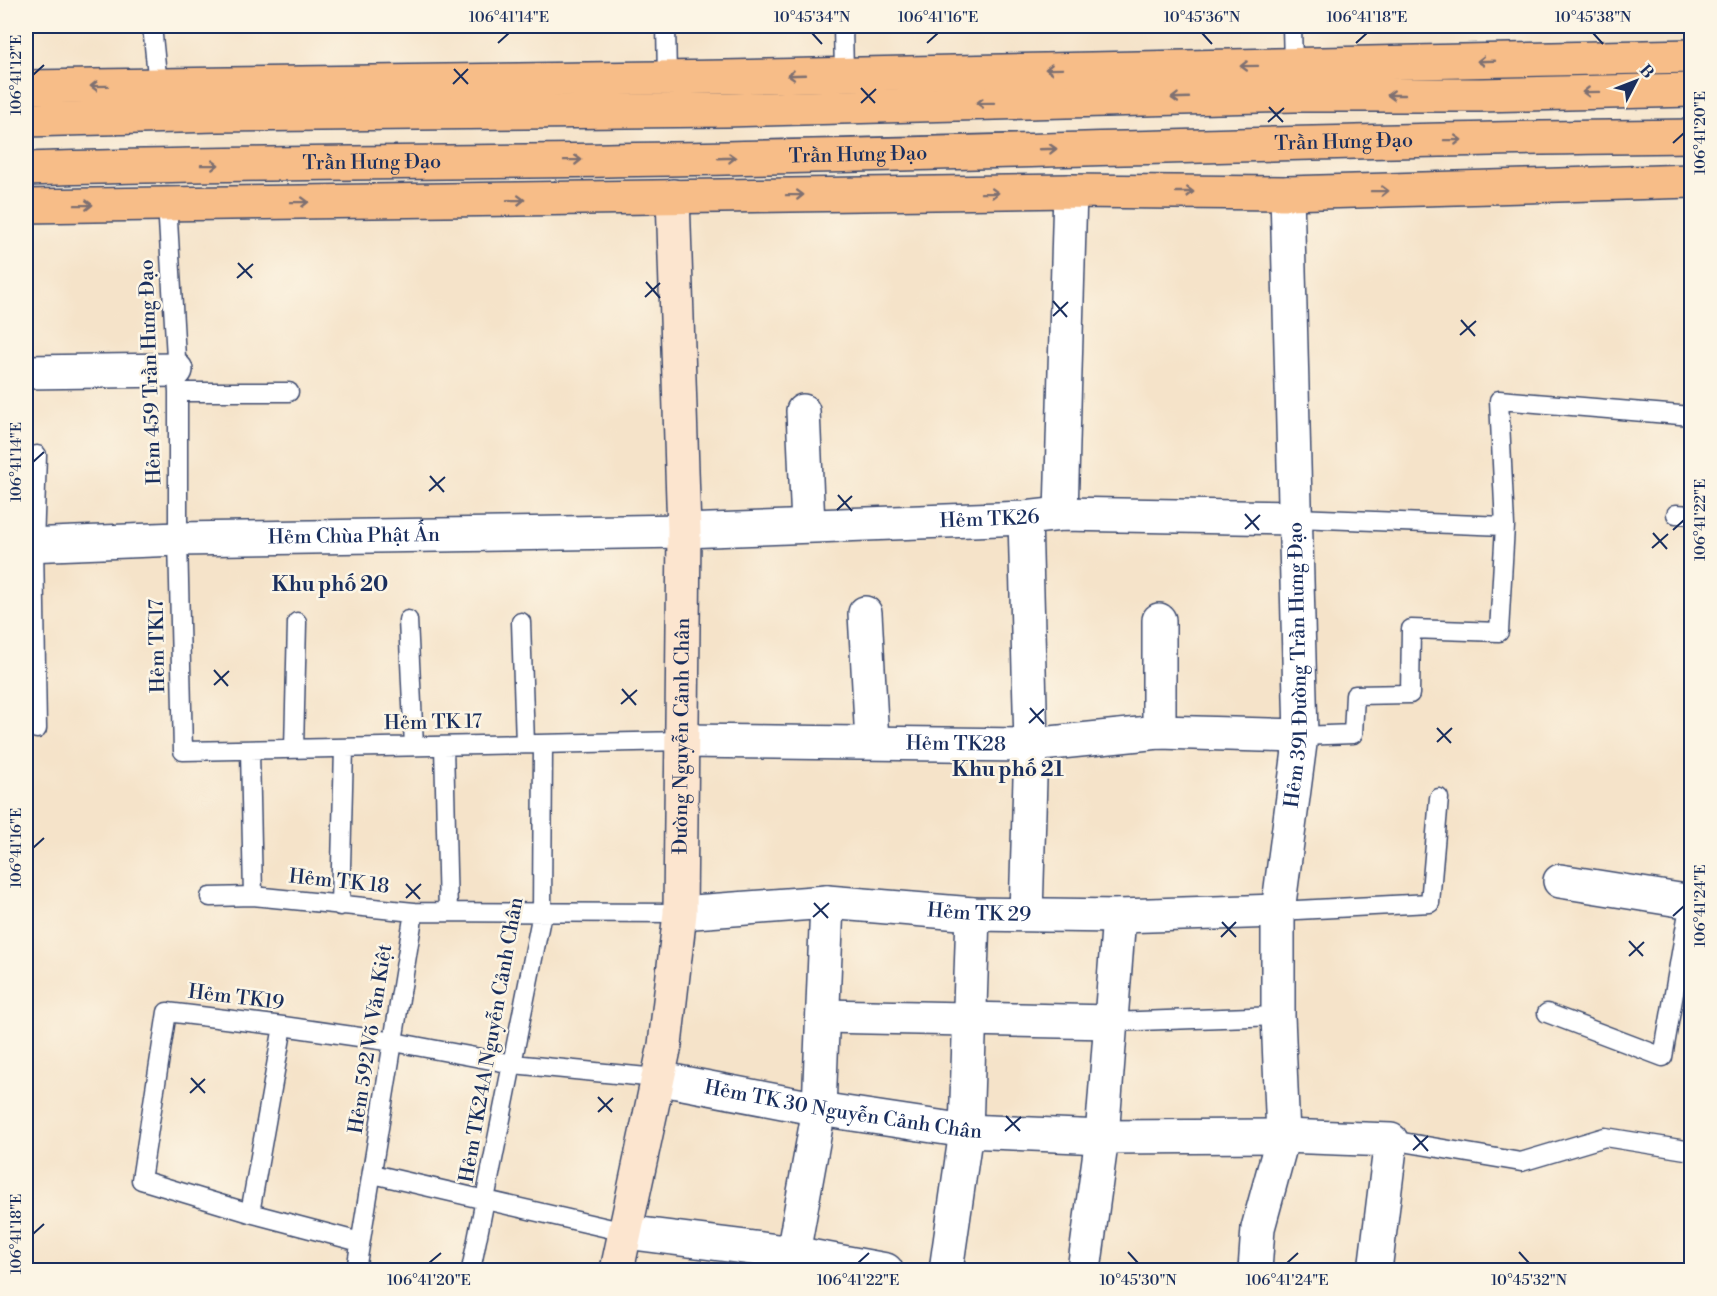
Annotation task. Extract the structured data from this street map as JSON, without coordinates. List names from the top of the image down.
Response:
{
  "streets": {
    "main road": ["Trần Hưng Đạo"],
    "street": [
      "Hẻm TK26",
      "Hẻm Chùa Phật Ấn",
      "Hẻm 391 Đường Trần Hưng Ðạo",
      "Đường Nguyễn Cảnh Chân",
      "Hẻm TK28",
      "Hẻm TK 29",
      "Hẻm TK 30 Nguyễn Cảnh Chân"
    ],
    "lane": [
      "Hẻm 459 Trần Hưng Đạo",
      "Hẻm TK17",
      "Hẻm TK 17",
      "Hẻm TK 18",
      "Hẻm TK19",
      "Hẻm 592 Võ Văn Kiệt",
      "Hẻm TK24A Nguyễn Cảnh Chân"
    ]
  },
  "crossings": [
    ["Trần Hưng Đạo", "Hẻm 459 Trần Hưng Đạo"],
    ["Trần Hưng Đạo", "Hẻm 391 Đường Trần Hưng Ðạo"],
    ["Trần Hưng Đạo", "Đường Nguyễn Cảnh Chân"],
    ["Hẻm 459 Trần Hưng Đạo", "Hẻm Chùa Phật Ấn"],
    ["Hẻm 459 Trần Hưng Đạo", "Hẻm TK17"],
    ["Hẻm TK26", "Hẻm Chùa Phật Ấn"],
    ["Hẻm TK26", "Hẻm 391 Đường Trần Hưng Ðạo"],
    ["Hẻm TK26", "Đường Nguyễn Cảnh Chân"],
    ["Hẻm Chùa Phật Ấn", "Hẻm TK17"],
    ["Hẻm Chùa Phật Ấn", "Đường Nguyễn Cảnh Chân"],
    ["Hẻm TK17", "Hẻm TK 17"],
    ["Hẻm 391 Đường Trần Hưng Ðạo", "Hẻm TK28"],
    ["Hẻm 391 Đường Trần Hưng Ðạo", "Hẻm TK 29"],
    ["Hẻm 391 Đường Trần Hưng Ðạo", "Hẻm TK 30 Nguyễn Cảnh Chân"],
    ["Hẻm TK 17", "Đường Nguyễn Cảnh Chân"],
    ["Hẻm TK 17", "Hẻm TK28"],
    ["Hẻm TK 17", "Hẻm TK24A Nguyễn Cảnh Chân"],
    ["Đường Nguyễn Cảnh Chân", "Hẻm TK28"],
    ["Đường Nguyễn Cảnh Chân", "Hẻm TK 18"],
    ["Đường Nguyễn Cảnh Chân", "Hẻm TK 29"],
    ["Đường Nguyễn Cảnh Chân", "Hẻm TK19"],
    ["Đường Nguyễn Cảnh Chân", "Hẻm TK 30 Nguyễn Cảnh Chân"],
    ["Hẻm TK 18", "Hẻm TK 29"],
    ["Hẻm TK 18", "Hẻm 592 Võ Văn Kiệt"],
    ["Hẻm TK 18", "Hẻm TK24A Nguyễn Cảnh Chân"],
    ["Hẻm TK19", "Hẻm 592 Võ Văn Kiệt"],
    ["Hẻm TK19", "Hẻm TK24A Nguyễn Cảnh Chân"],
    ["Hẻm TK19", "Hẻm TK 30 Nguyễn Cảnh Chân"]
  ],
  "districts": ["Khu phố 20", "Khu phố 21"],
  "north": "top right",
  "coordinates": [
    "106°41'14\"E",
    "10°45'34\"N",
    "106°41'16\"E",
    "10°45'36\"N",
    "106°41'18\"E",
    "10°45'38\"N",
    "106°41'12\"E",
    "106°41'20\"E",
    "106°41'22\"E",
    "106°41'24\"E",
    "10°45'30\"N",
    "10°45'32\"N"
  ]
}
